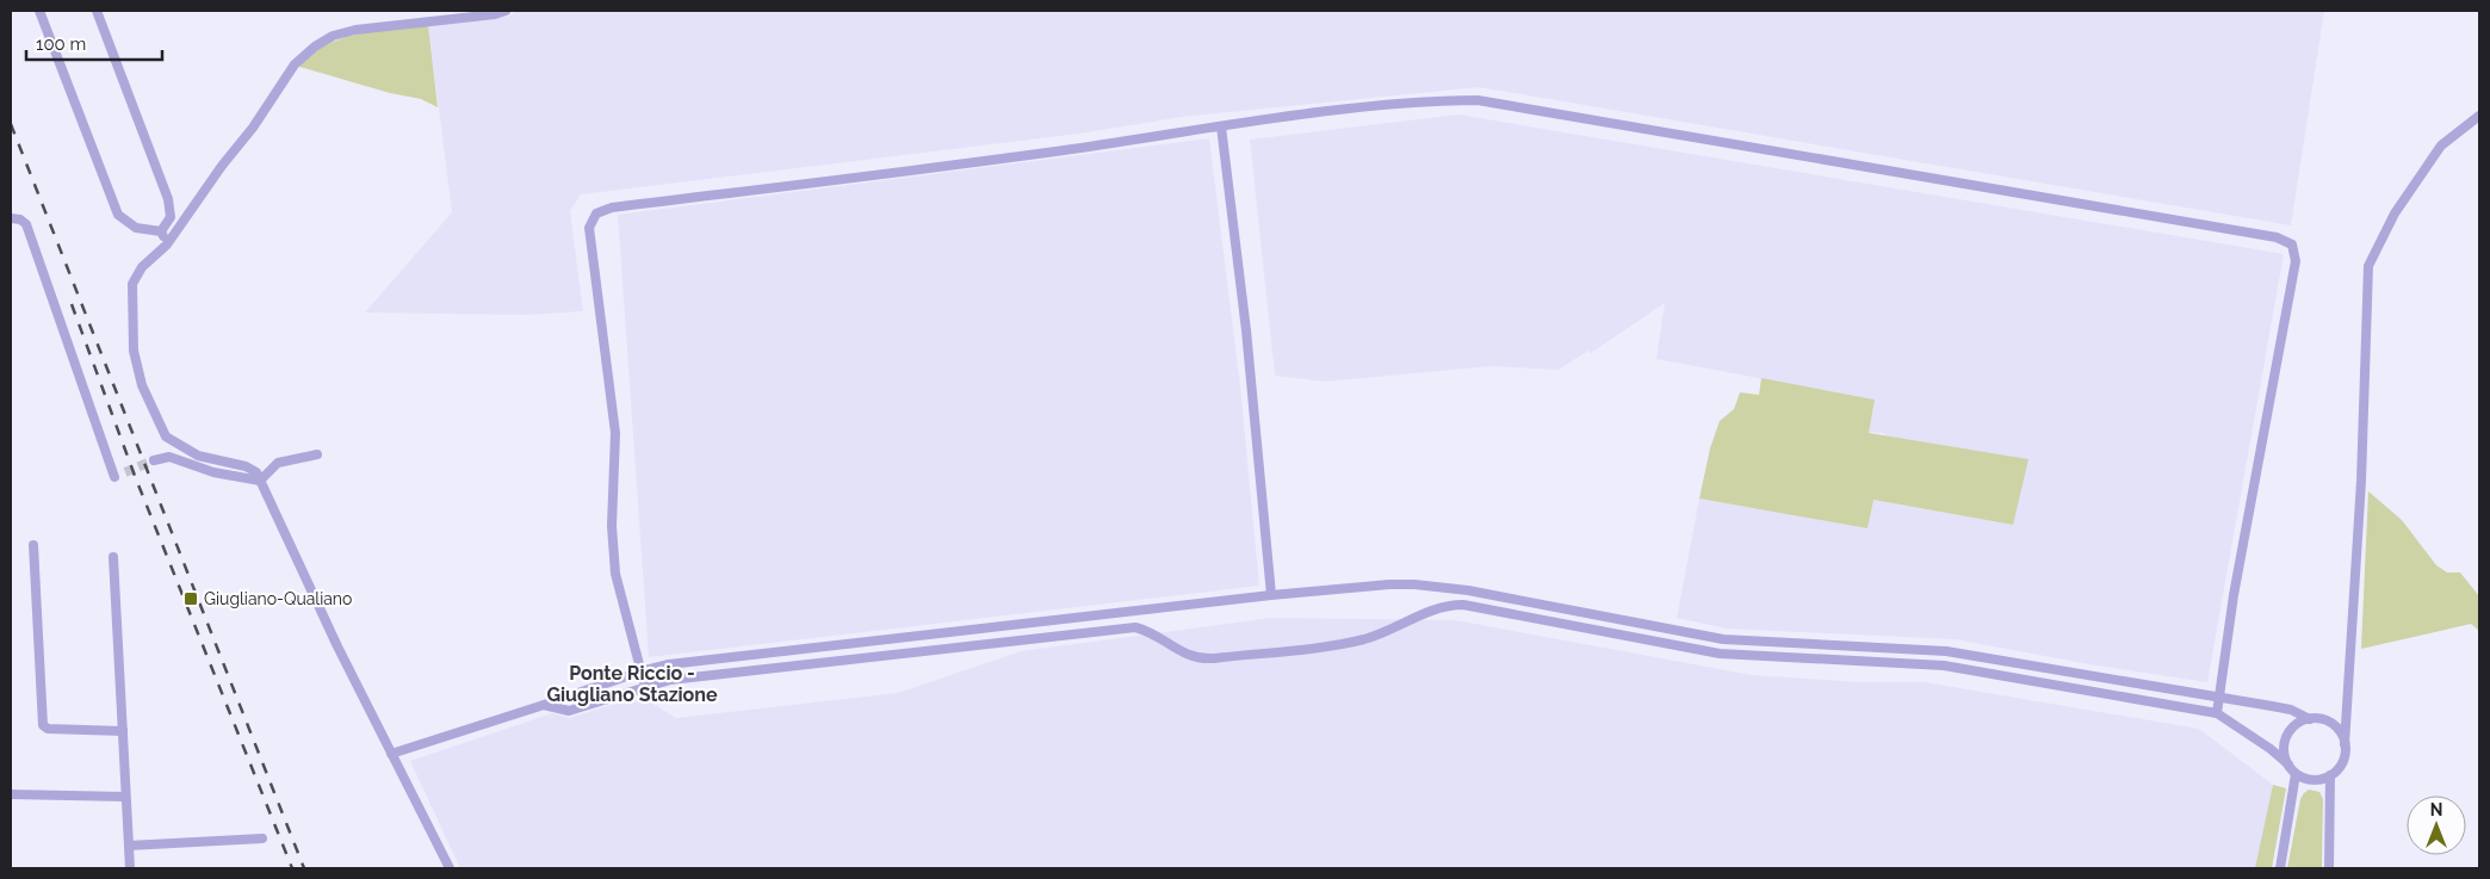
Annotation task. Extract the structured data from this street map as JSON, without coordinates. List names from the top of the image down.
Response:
{
  "districts": ["Ponte Riccio - Giugliano Stazione"],
  "places": {
    "transit": ["Giugliano-Qualiano"]
  },
  "scale_bar": "100 m",
  "north": "top"
}
